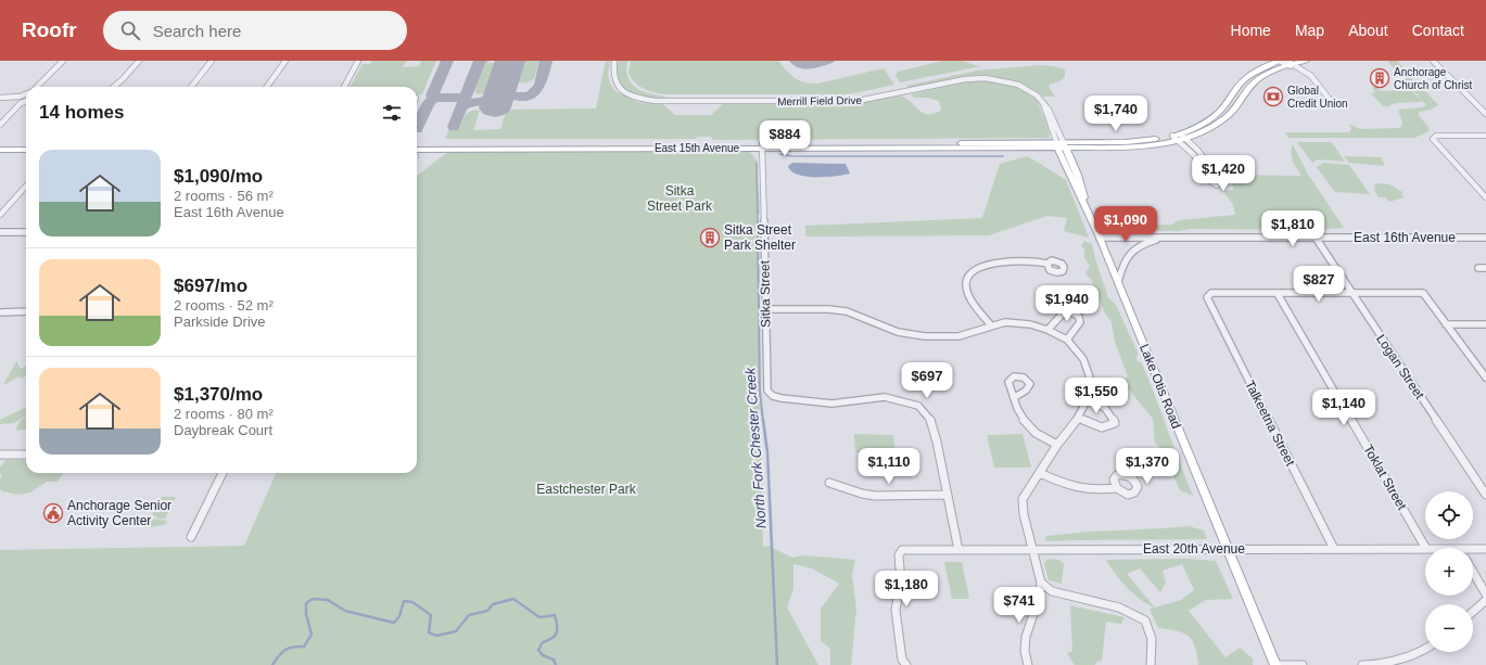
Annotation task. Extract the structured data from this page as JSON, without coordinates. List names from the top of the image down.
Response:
{
  "streets": {
    "main road": ["East 15th Avenue", "Lake Otis Road"],
    "street": [
      "Merrill Field Drive",
      "East 16th Avenue",
      "Sitka Street",
      "Logan Street",
      "Talkeetna Street",
      "Toklat Street",
      "East 20th Avenue"
    ]
  },
  "crossings": [
    ["Merrill Field Drive", "East 15th Avenue"],
    ["Merrill Field Drive", "Lake Otis Road"],
    ["East 15th Avenue", "Sitka Street"],
    ["East 15th Avenue", "Lake Otis Road"],
    ["East 16th Avenue", "Logan Street"],
    ["East 16th Avenue", "Lake Otis Road"],
    ["Lake Otis Road", "East 20th Avenue"],
    ["Talkeetna Street", "Toklat Street"],
    ["Talkeetna Street", "East 20th Avenue"]
  ],
  "water": ["North Fork Chester Creek"],
  "parks": ["Sitka Street Park", "Eastchester Park"],
  "places": {
    "building": ["Anchorage Church of Christ", "Sitka Street Park Shelter"],
    "bank": ["Global Credit Union"],
    "public building": ["Anchorage Senior Activity Center"]
  },
  "page": {
    "header": "Roofr",
    "search": "Search here",
    "nav": [
      "Home",
      "Map",
      "About",
      "Contact"
    ],
    "heading": "14 homes",
    "price": [
      "$1,740",
      "$884",
      "$1,420",
      "$1,090",
      "$1,810",
      "$827",
      "$1,940",
      "$697",
      "$1,550",
      "$1,140",
      "$1,110",
      "$1,370",
      "$1,180",
      "$741"
    ],
    "list": [
      {
        "name": "$1,090/mo",
        "note": "2 rooms · 56 m² · East 16th Avenue"
      },
      {
        "name": "$697/mo",
        "note": "2 rooms · 52 m² · Parkside Drive"
      },
      {
        "name": "$1,370/mo",
        "note": "2 rooms · 80 m² · Daybreak Court"
      }
    ],
    "map_buttons": ["+", "−"]
  }
}
